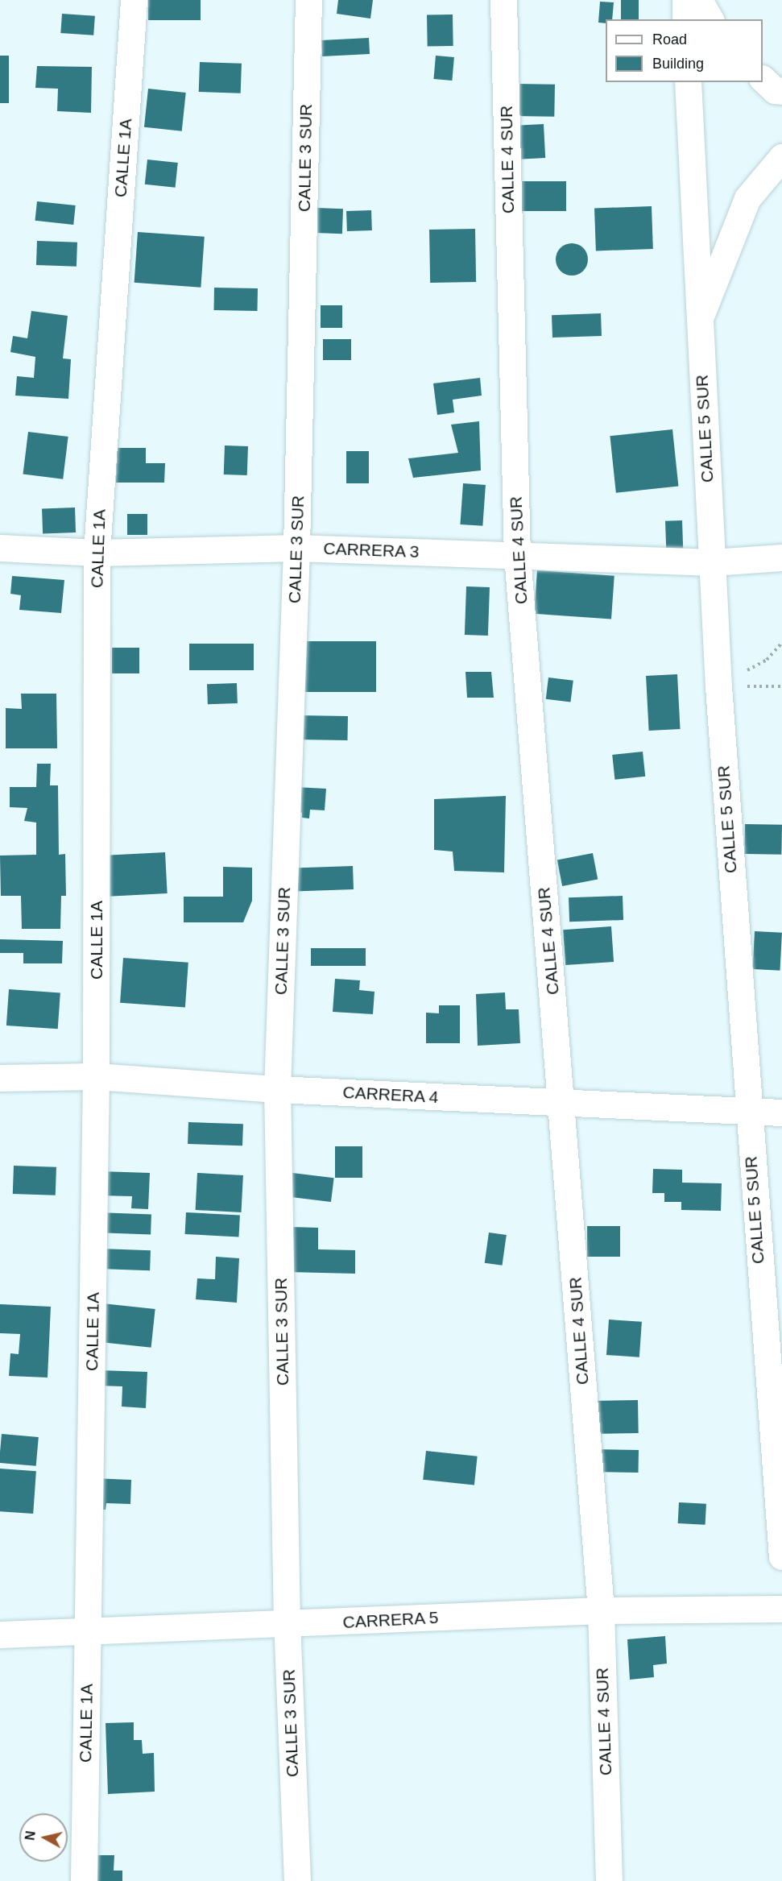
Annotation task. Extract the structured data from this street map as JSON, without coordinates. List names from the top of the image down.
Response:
{
  "streets": {
    "street": [
      "CALLE 1A",
      "CALLE 3 SUR",
      "CALLE 4 SUR",
      "CALLE 5 SUR",
      "CARRERA 3",
      "CARRERA 4",
      "CARRERA 5"
    ]
  },
  "crossings": [
    ["CALLE 1A", "CARRERA 3"],
    ["CALLE 1A", "CARRERA 4"],
    ["CALLE 1A", "CARRERA 5"],
    ["CALLE 3 SUR", "CARRERA 3"],
    ["CALLE 3 SUR", "CARRERA 4"],
    ["CALLE 3 SUR", "CARRERA 5"],
    ["CALLE 4 SUR", "CARRERA 3"],
    ["CALLE 4 SUR", "CARRERA 4"],
    ["CALLE 4 SUR", "CARRERA 5"],
    ["CALLE 5 SUR", "CARRERA 3"],
    ["CALLE 5 SUR", "CARRERA 4"]
  ],
  "legend": ["Road", "Building"],
  "north": "left"
}
